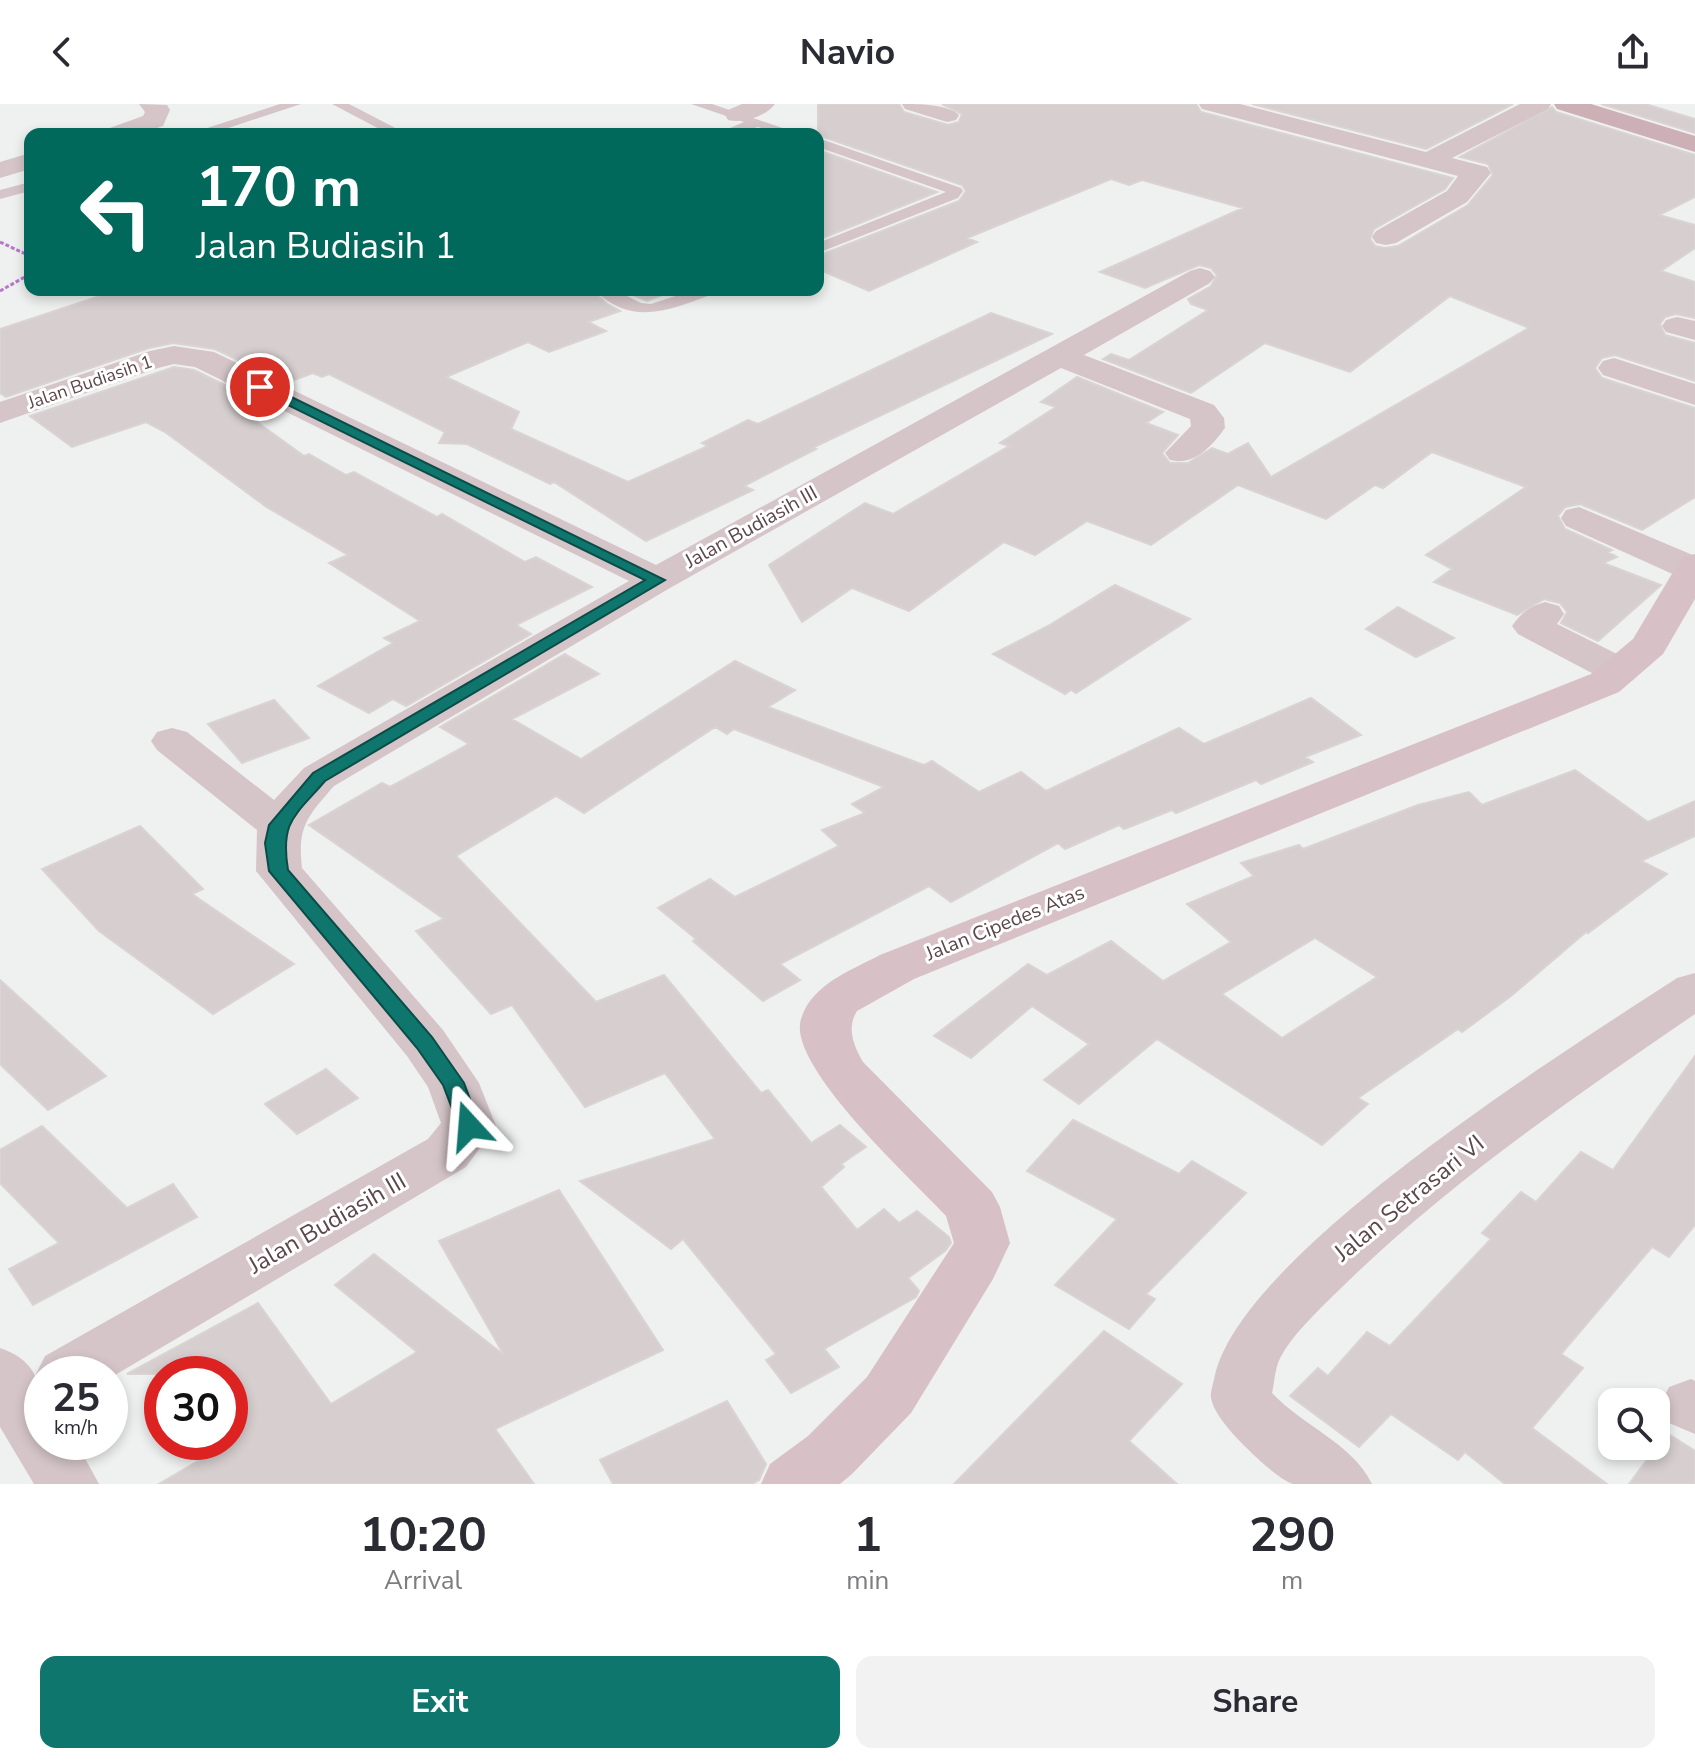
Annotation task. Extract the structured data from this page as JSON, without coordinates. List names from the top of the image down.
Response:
{
  "streets": {
    "street": [
      "Jalan Budiasih 1",
      "Jalan Budiasih III",
      "Jalan Cipedes Atas",
      "Jalan Setrasari VI"
    ]
  },
  "crossings": [
    ["Jalan Budiasih 1", "Jalan Budiasih III"]
  ],
  "page": {
    "header": "Navio",
    "turn": ["170 m", "Jalan Budiasih 1"],
    "speed": "25 km/h",
    "limit": "30",
    "eta": [
      "10:20",
      "Arrival",
      "1",
      "min",
      "290",
      "m"
    ],
    "buttons": ["Exit", "Share"]
  }
}
